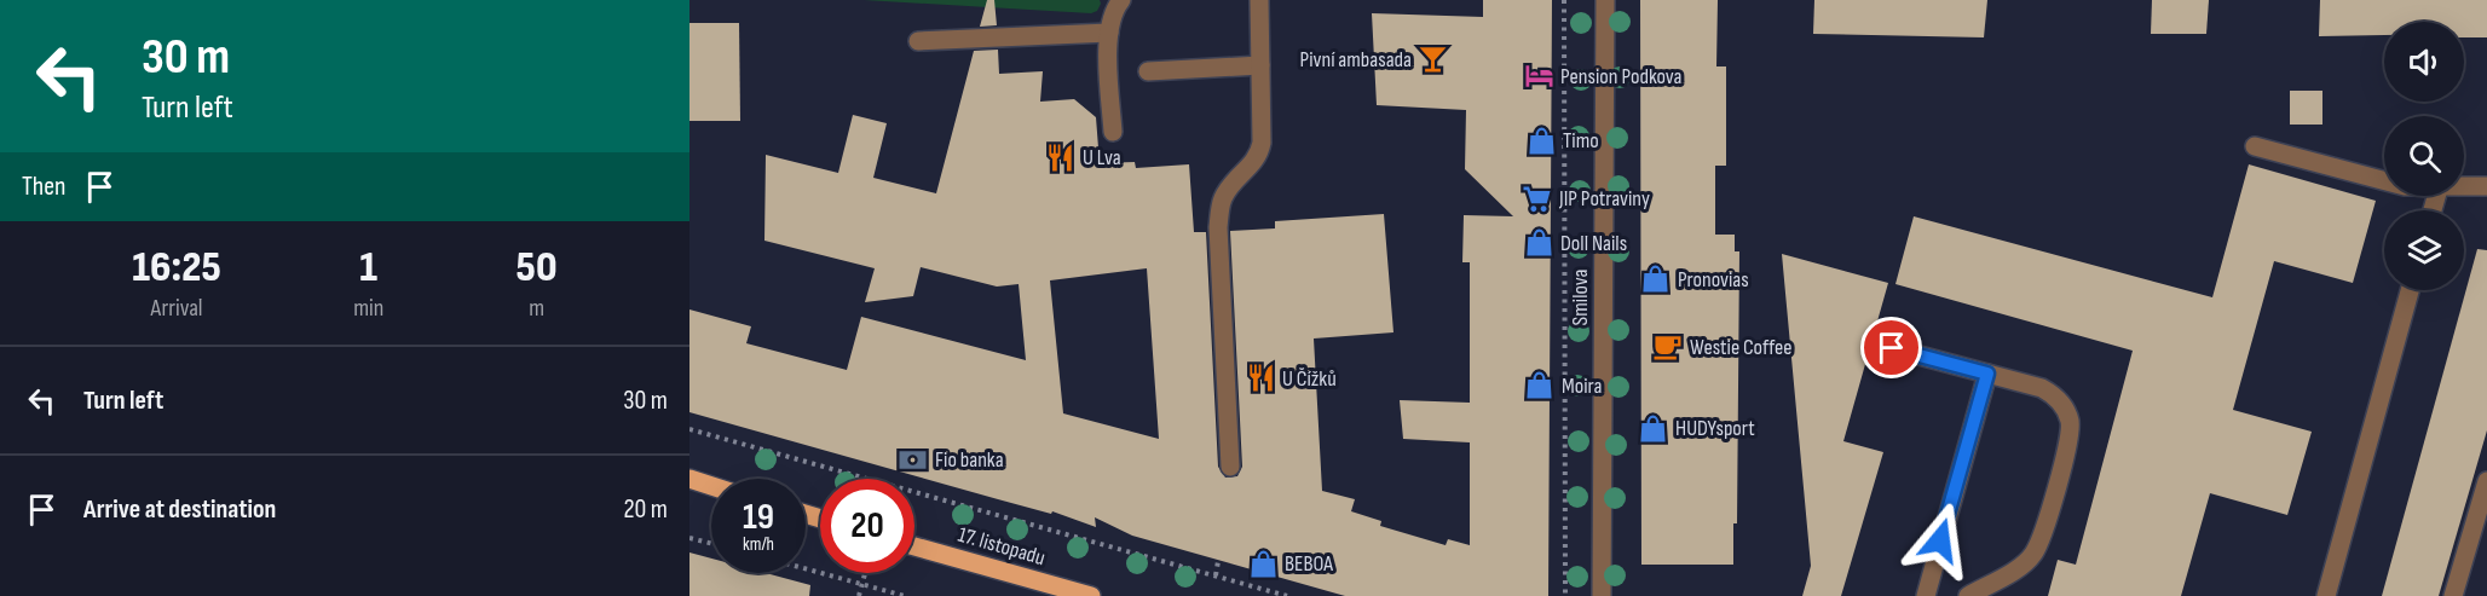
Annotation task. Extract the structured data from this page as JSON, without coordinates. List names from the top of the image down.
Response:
{
  "streets": {
    "main road": ["17. listopadu"],
    "street": ["Smilova"]
  },
  "places": {
    "bar": ["Pivní ambasada"],
    "hotel": ["Pension Podkova"],
    "shop": [
      "Timo",
      "Doll Nails",
      "Pronovias",
      "Moira",
      "HUDYsport",
      "BEBOA"
    ],
    "restaurant": ["U Lva", "U Čížků"],
    "supermarket": ["JIP Potraviny"],
    "cafe": ["Westie Coffee"],
    "bank": ["Fio banka"]
  },
  "page": {
    "turn": ["30 m", "Turn left"],
    "then": "Then",
    "eta": [
      "16:25",
      "Arrival",
      "1",
      "min",
      "50",
      "m"
    ],
    "list": [
      {
        "name": "Turn left",
        "value": "30 m"
      },
      {
        "name": "Arrive at destination",
        "value": "20 m"
      }
    ],
    "speed": "19 km/h",
    "limit": "20"
  }
}
